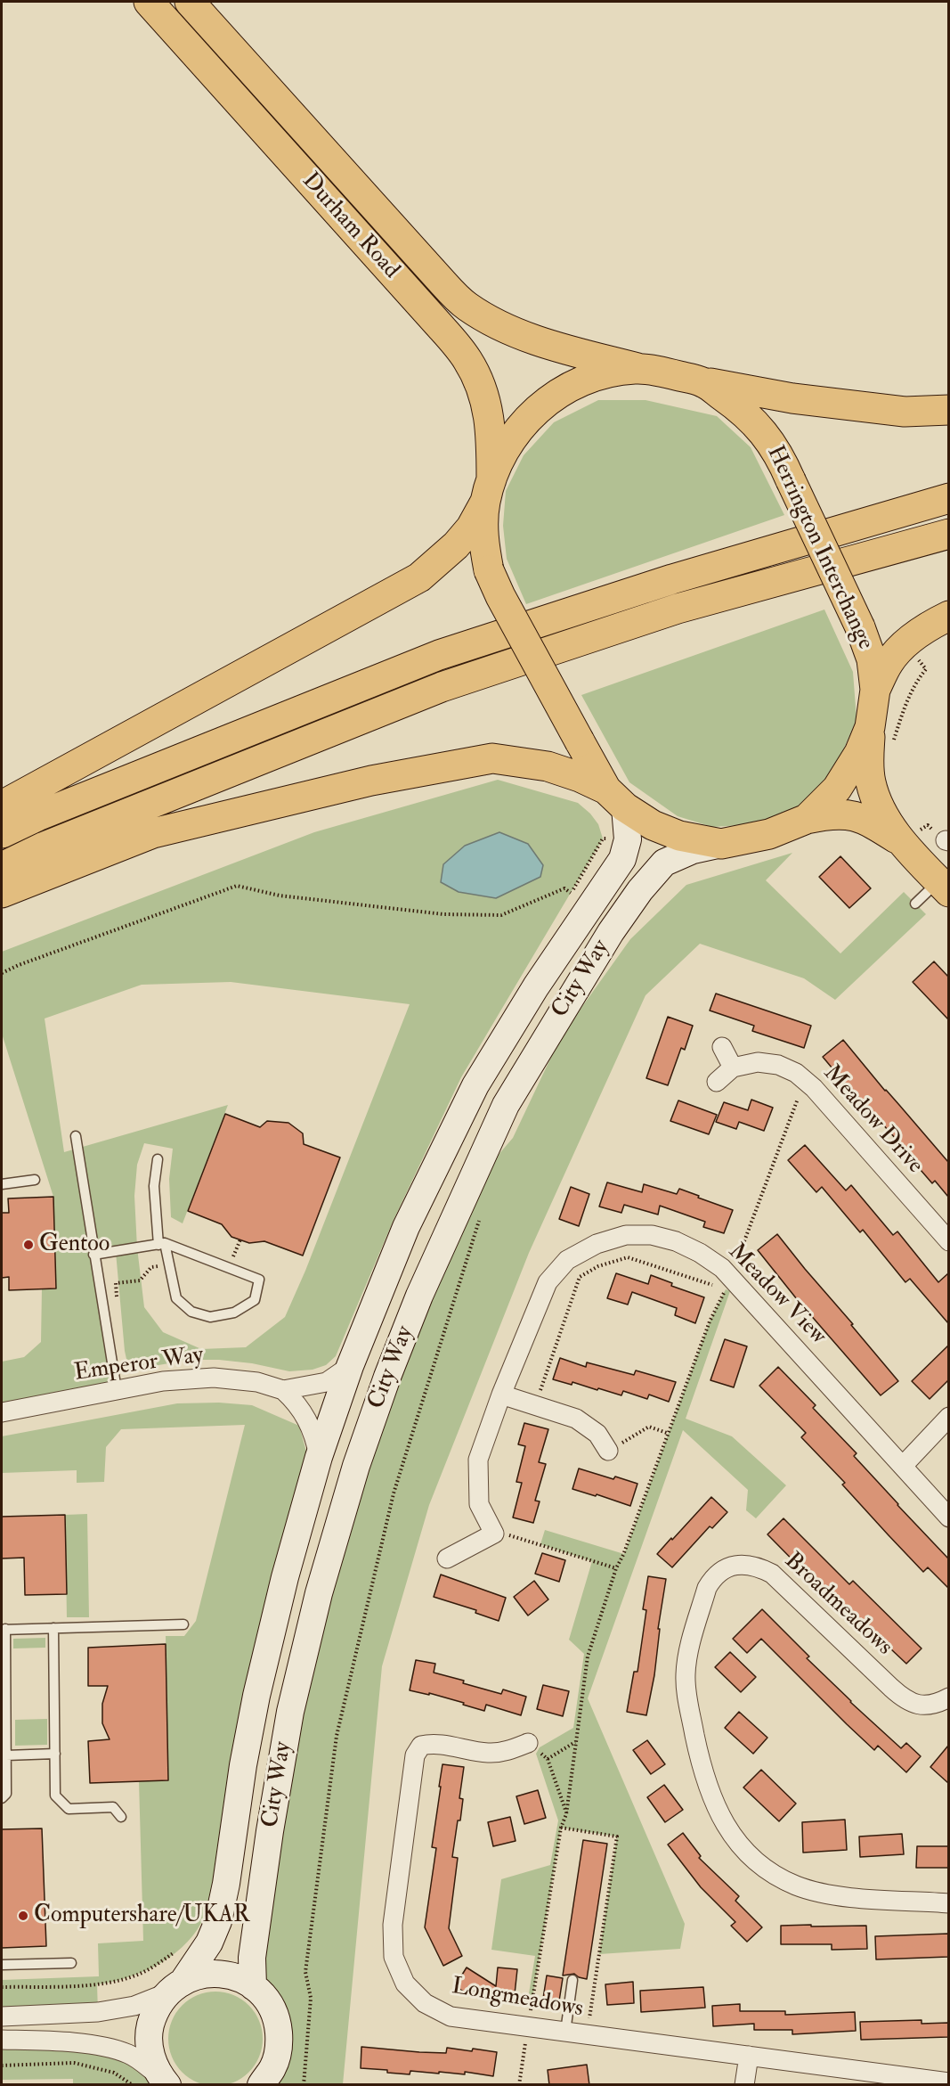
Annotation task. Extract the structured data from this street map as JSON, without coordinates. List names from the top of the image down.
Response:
{
  "streets": {
    "highway": ["Durham Road", "Herrington Interchange"],
    "main road": ["City Way"],
    "street": [
      "Meadow Drive",
      "Meadow View",
      "Emperor Way",
      "Broadmeadows",
      "Longmeadows"
    ]
  },
  "crossings": [
    ["Durham Road", "Herrington Interchange"],
    ["Herrington Interchange", "City Way"],
    ["City Way", "Emperor Way"]
  ],
  "places": ["Gentoo", "Computershare/UKAR"]
}
